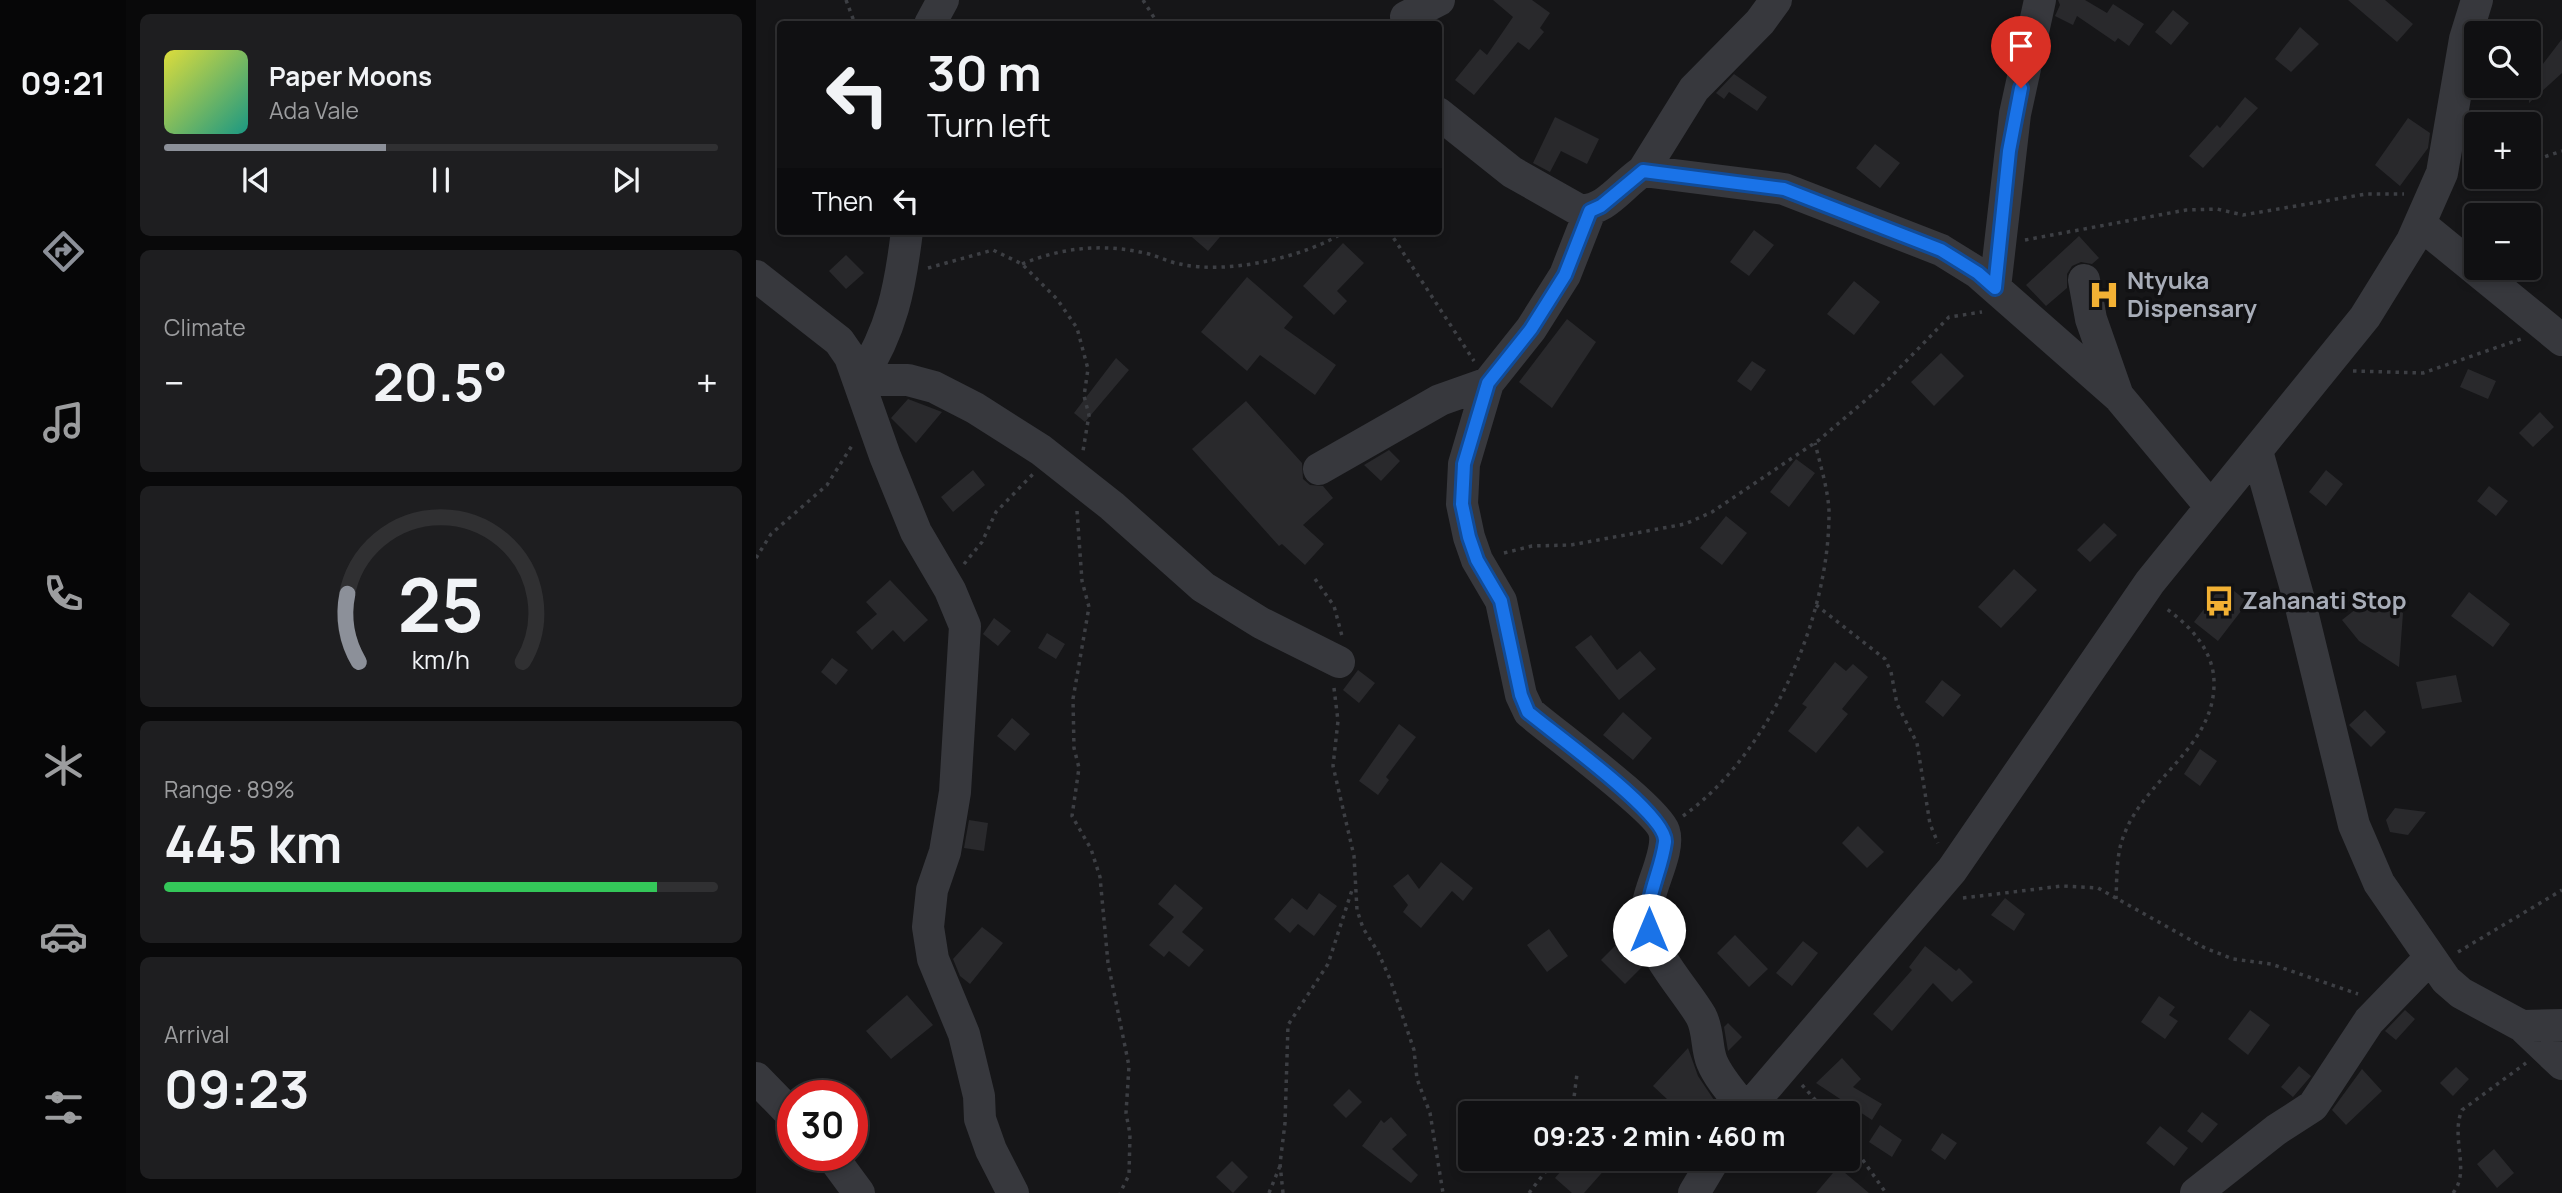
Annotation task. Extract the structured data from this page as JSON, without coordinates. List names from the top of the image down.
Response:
{
  "places": {
    "hospital": ["Ntyuka Dispensary"],
    "bus stop": ["Zahanati Stop"]
  },
  "page": {
    "tabs": "09:21",
    "map_buttons": ["+", "−"],
    "turn": ["30 m", "Turn left"],
    "song": ["Paper Moons", "Ada Vale"],
    "then": "Then",
    "tile": [
      "Climate",
      ["Range · 89%", "445 km"],
      ["Arrival", "09:23"]
    ],
    "heat": ["−", "20.5°", "+"],
    "limit": "30",
    "trip": "09:23 · 2 min · 460 m",
    "gauge": ["25", "km/h"]
  }
}
